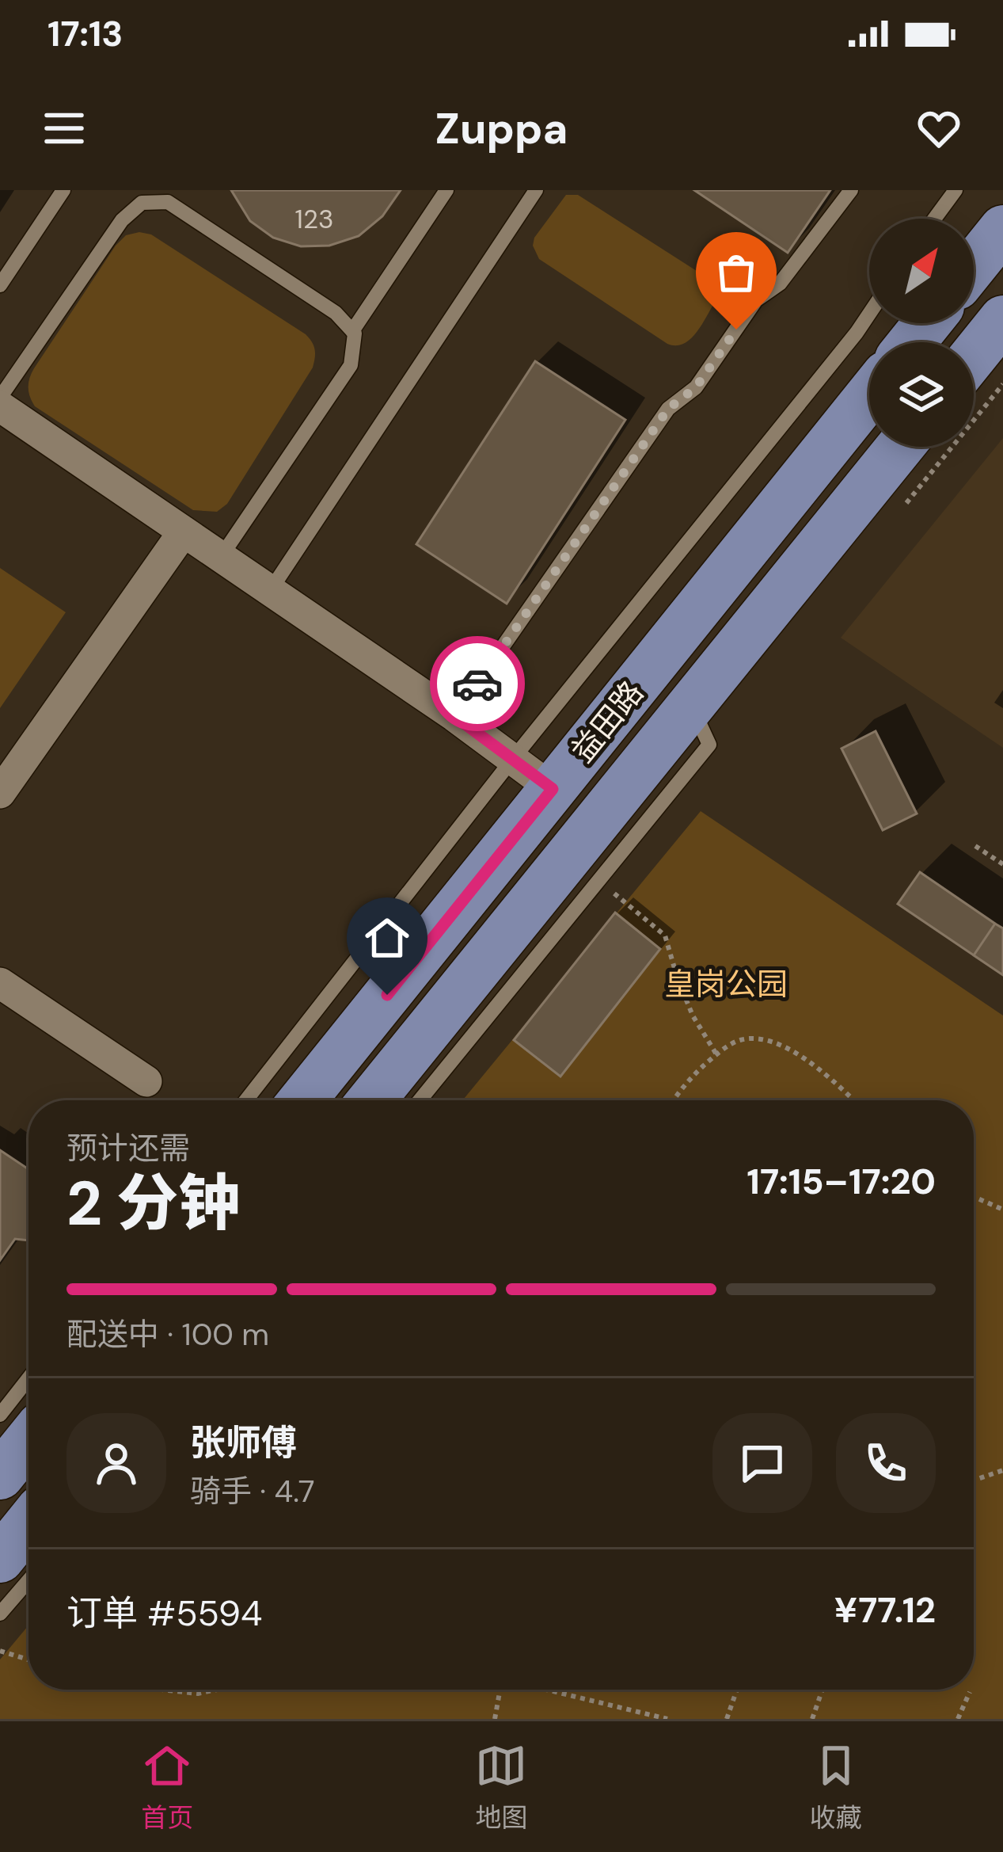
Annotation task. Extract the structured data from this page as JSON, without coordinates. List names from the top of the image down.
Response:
{
  "streets": {
    "main road": ["益田路"]
  },
  "parks": ["皇岗公园"],
  "house_numbers": ["123"],
  "north": "top right",
  "page": {
    "status": "17:13",
    "header": "Zuppa",
    "heading": ["2 分钟", "预计还需", "17:15–17:20"],
    "panel": [
      "张师傅",
      "骑手 · 4.7",
      "订单 #5594",
      "¥77.12"
    ],
    "bar": "配送中 · 100 m",
    "tabs": ["首页", "地图", "收藏"]
  }
}
